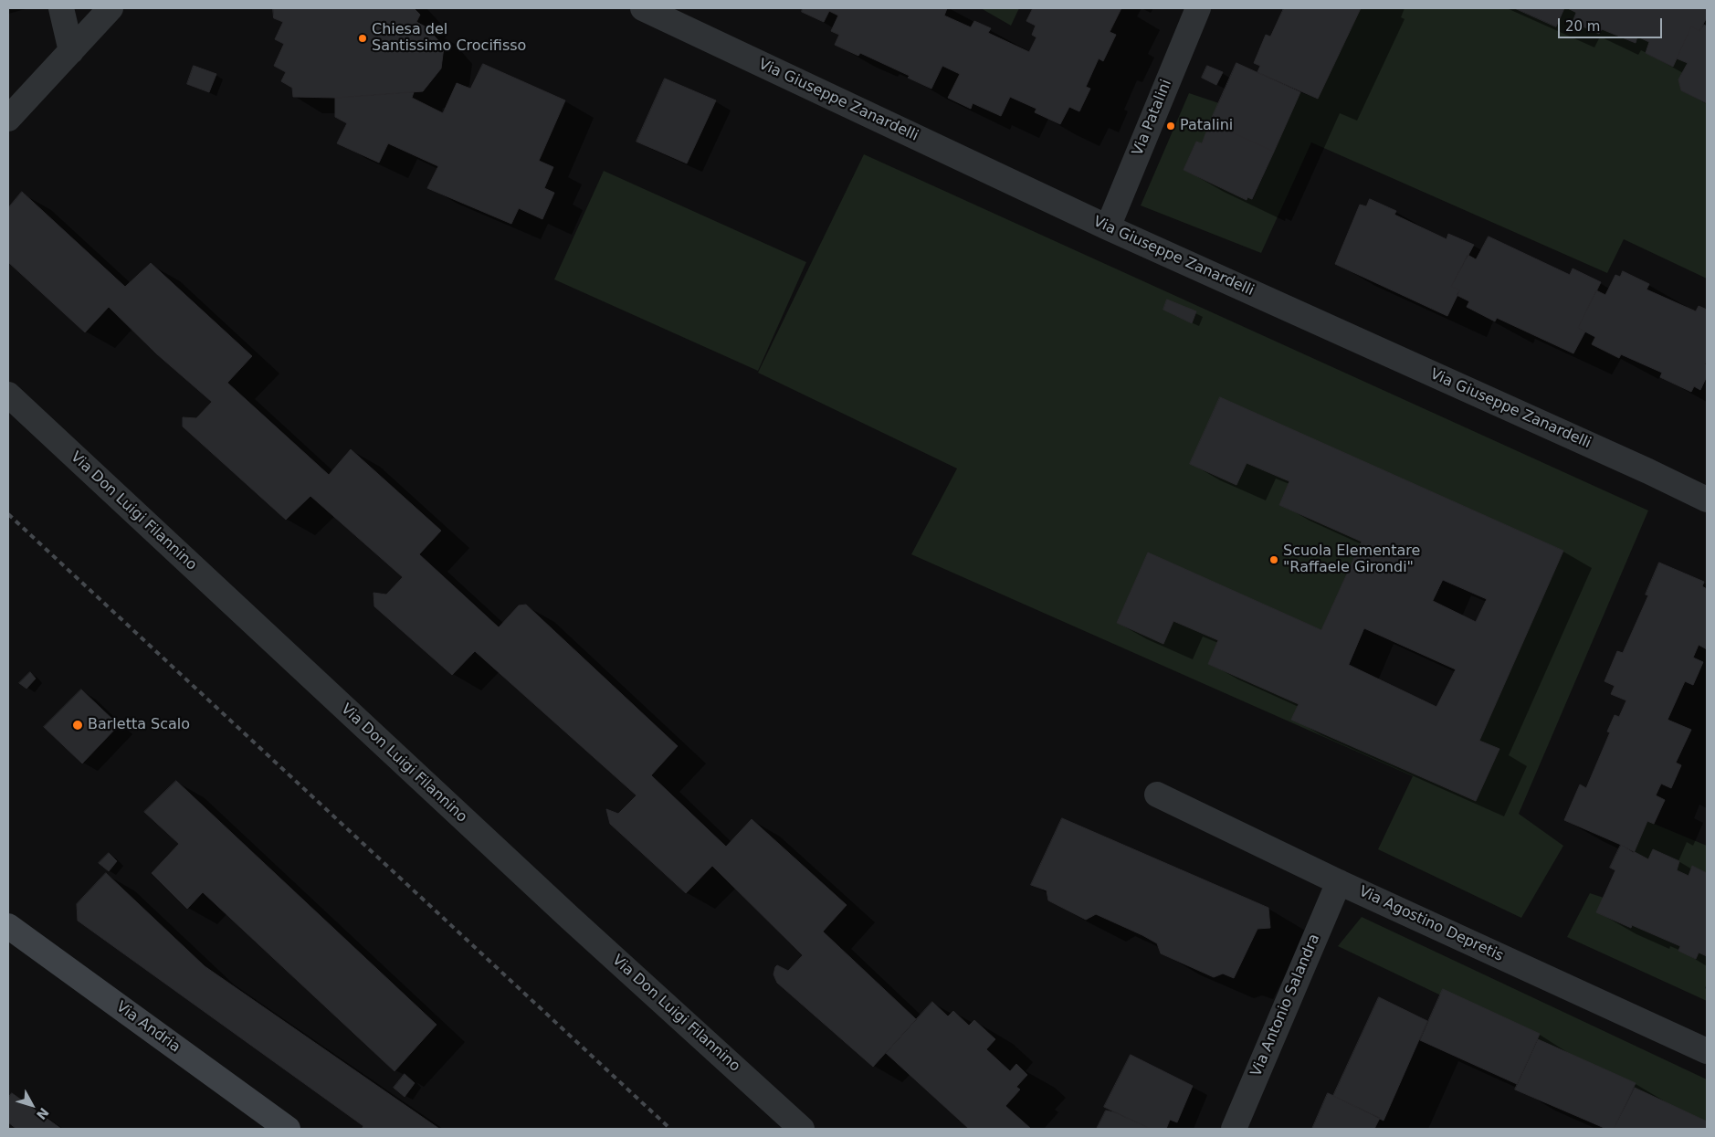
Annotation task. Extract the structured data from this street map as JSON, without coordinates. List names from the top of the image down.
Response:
{
  "streets": {
    "main road": ["Via Andria"],
    "street": [
      "Via Giuseppe Zanardelli",
      "Via Patalini",
      "Via Don Luigi Filannino",
      "Via Agostino Depretis",
      "Via Antonio Salandra"
    ]
  },
  "crossings": [
    ["Via Giuseppe Zanardelli", "Via Patalini"],
    ["Via Agostino Depretis", "Via Antonio Salandra"]
  ],
  "places": [
    "Chiesa del Santissimo Crocifisso",
    "Patalini",
    "Scuola Elementare \"Raffaele Girondi\"",
    "Barletta Scalo"
  ],
  "scale_bar": "20 m",
  "north": "bottom right"
}
